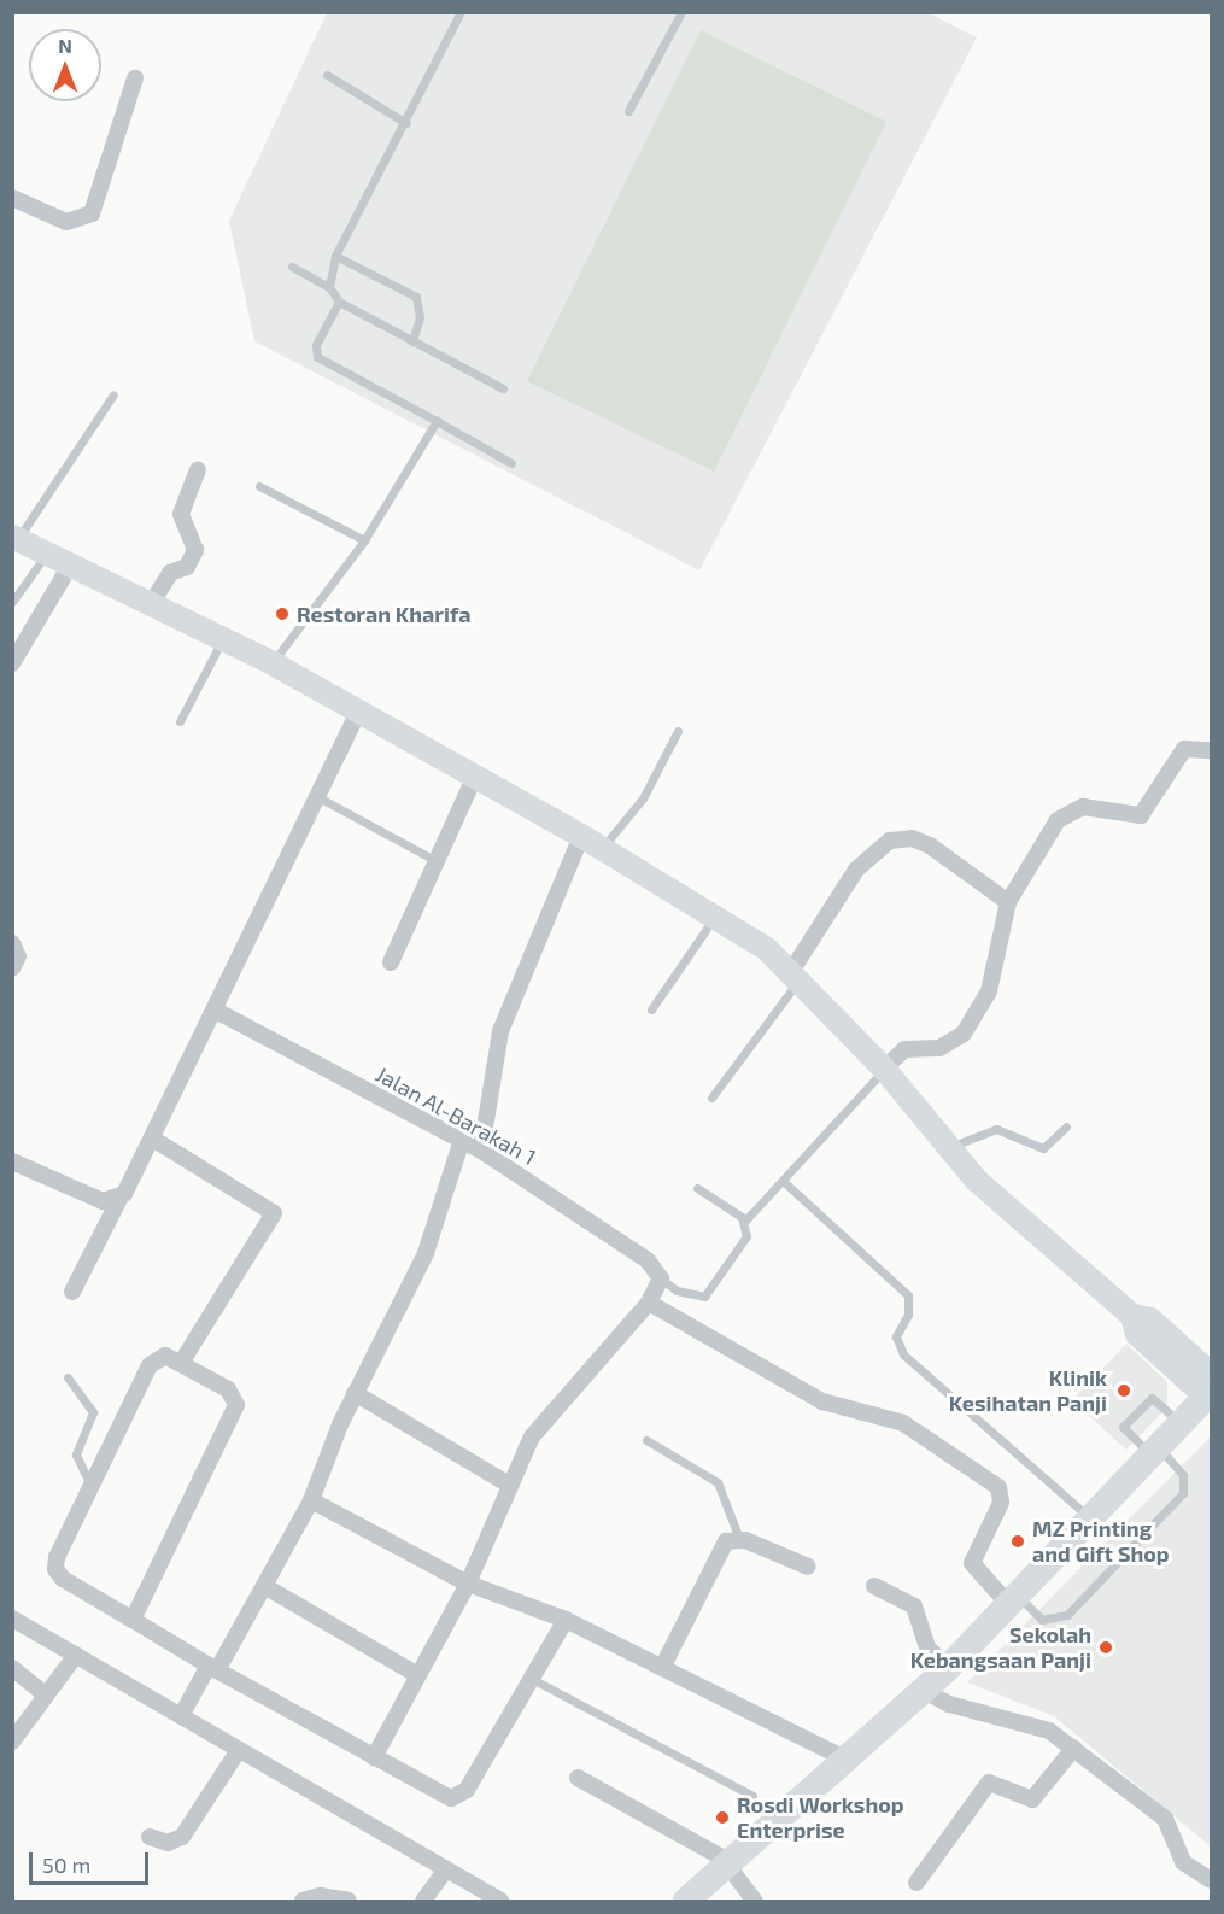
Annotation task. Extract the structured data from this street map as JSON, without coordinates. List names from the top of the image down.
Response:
{
  "streets": {
    "street": ["Jalan Al-Barakah 1"]
  },
  "places": [
    "Restoran Kharifa",
    "Klinik Kesihatan Panji",
    "MZ Printing and Gift Shop",
    "Sekolah Kebangsaan Panji",
    "Rosdi Workshop Enterprise"
  ],
  "scale_bar": "50 m",
  "north": "top"
}
